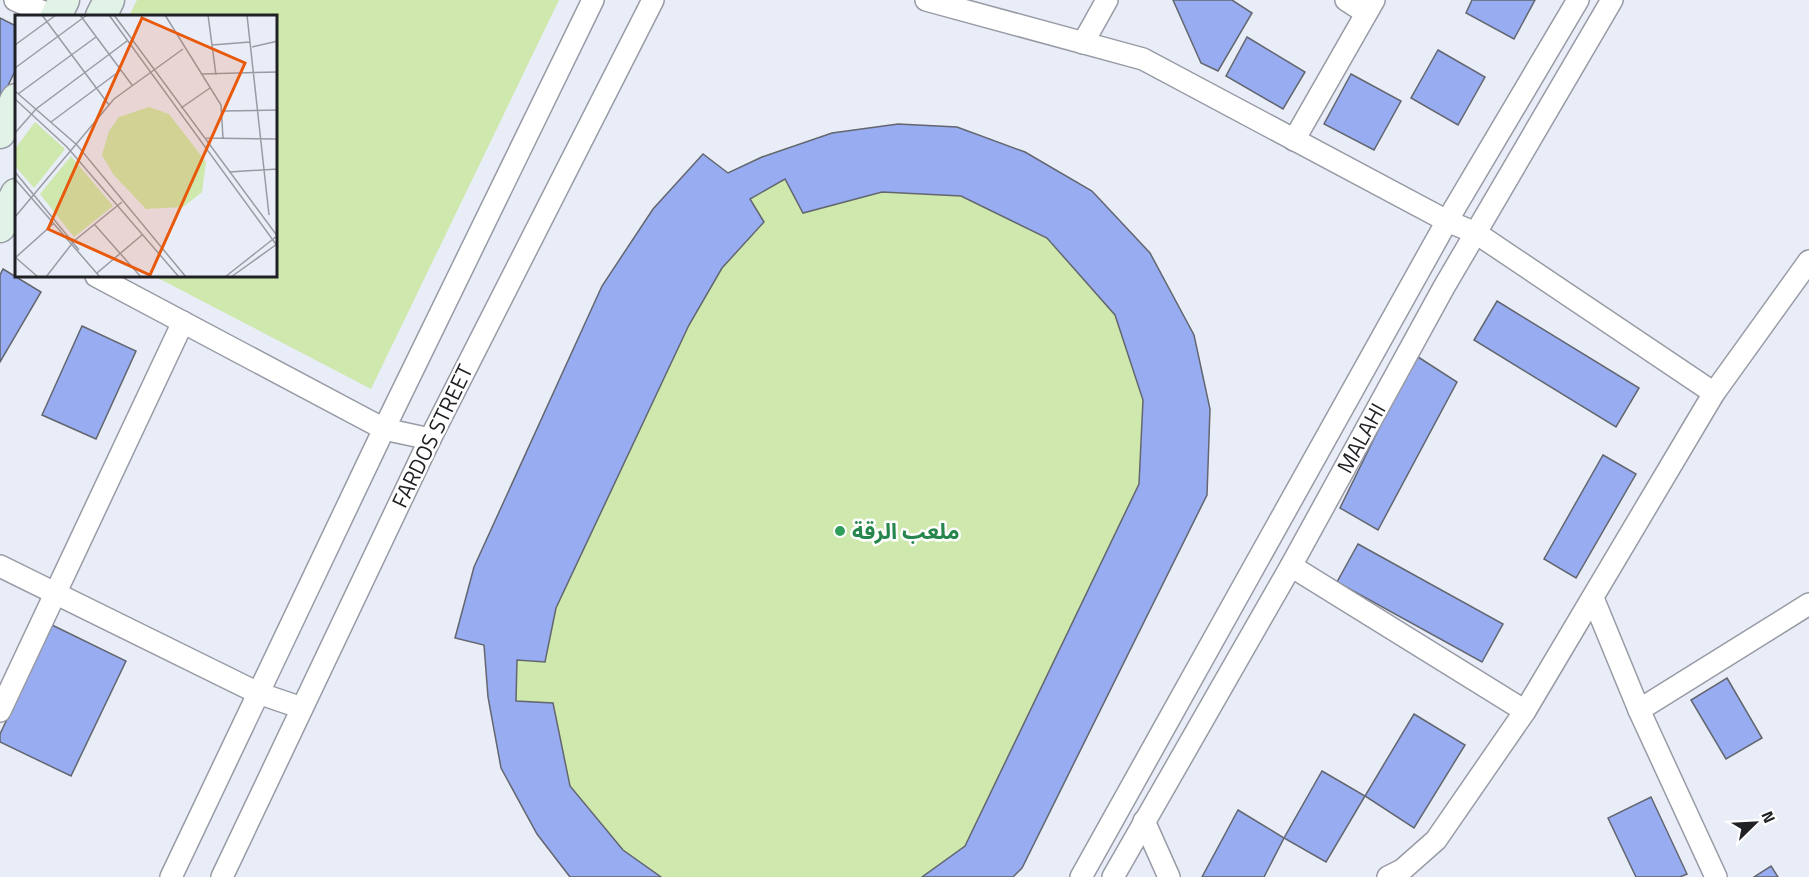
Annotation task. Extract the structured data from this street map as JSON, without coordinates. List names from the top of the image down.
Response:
{
  "streets": {
    "street": ["FARDOS STREET", "MALAHI"]
  },
  "places": ["ملعب الرقة"],
  "north": "top right"
}
